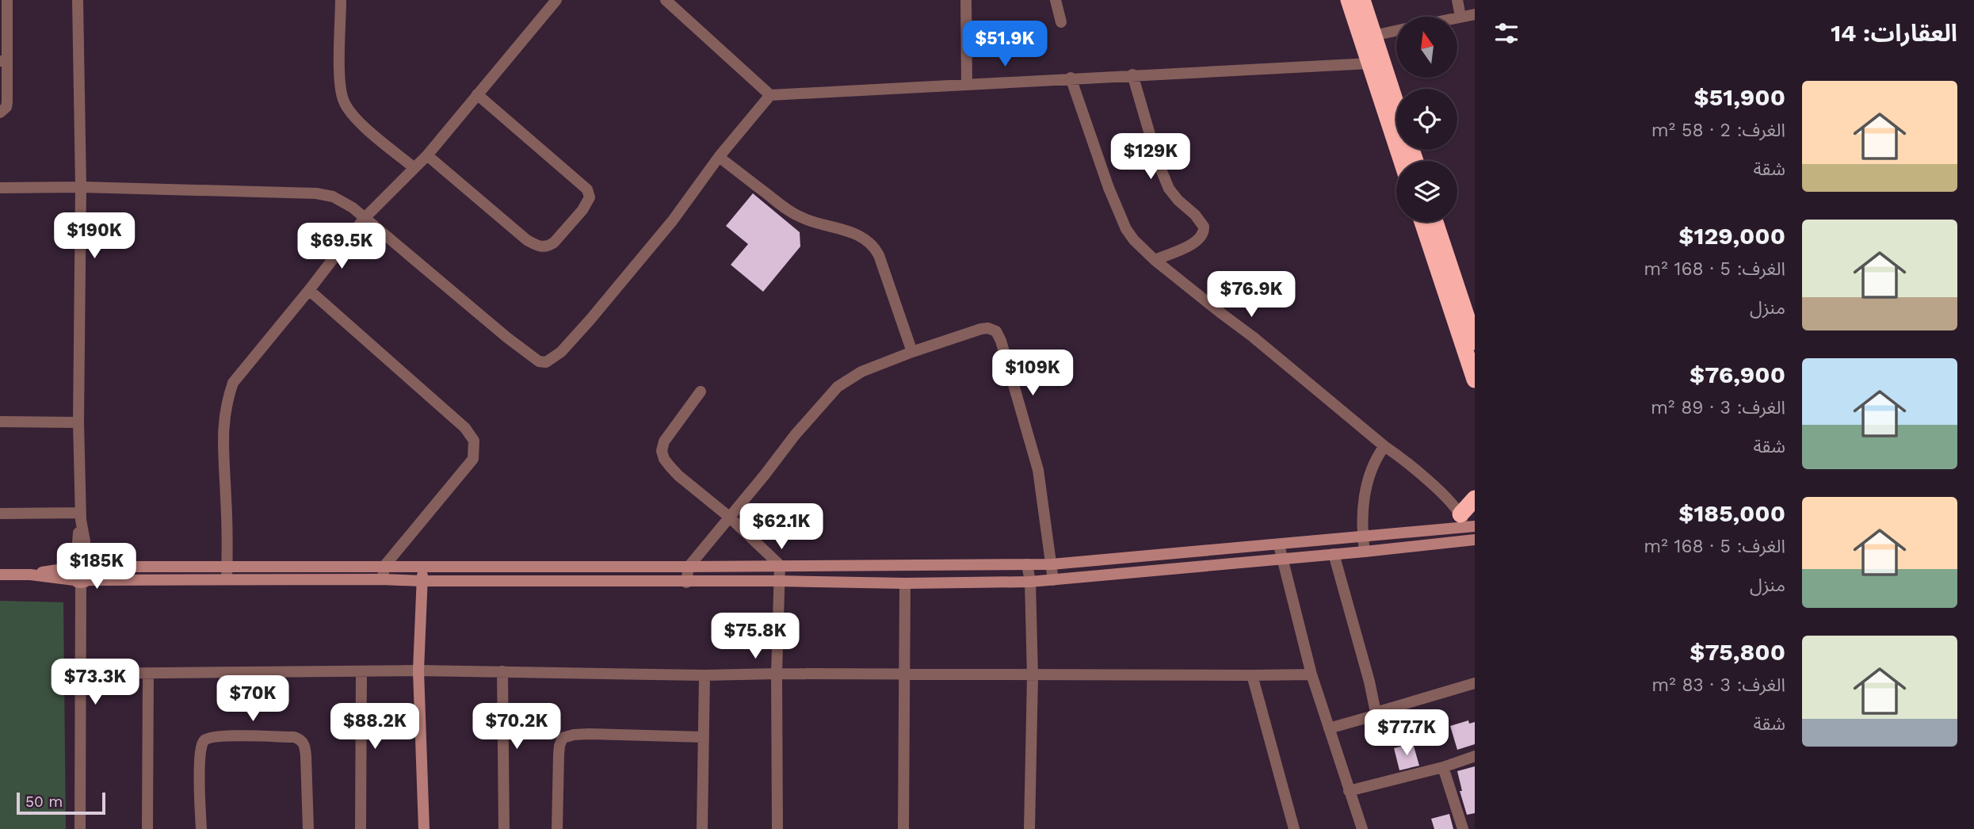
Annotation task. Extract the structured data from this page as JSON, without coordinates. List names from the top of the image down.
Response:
{
  "scale_bar": "50 m",
  "north": "top",
  "page": {
    "heading": "العقارات: 14",
    "price": [
      "$51.9K",
      "$129K",
      "$190K",
      "$69.5K",
      "$76.9K",
      "$109K",
      "$62.1K",
      "$185K",
      "$75.8K",
      "$73.3K",
      "$70K",
      "$88.2K",
      "$70.2K",
      "$77.7K"
    ],
    "list": [
      {
        "name": "$51,900",
        "note": "الغرف: 2 · 58 m² · شقة"
      },
      {
        "name": "$129,000",
        "note": "الغرف: 5 · 168 m² · منزل"
      },
      {
        "name": "$76,900",
        "note": "الغرف: 3 · 89 m² · شقة"
      },
      {
        "name": "$185,000",
        "note": "الغرف: 5 · 168 m² · منزل"
      },
      {
        "name": "$75,800",
        "note": "الغرف: 3 · 83 m² · شقة"
      }
    ],
    "scale": "50 m"
  }
}
